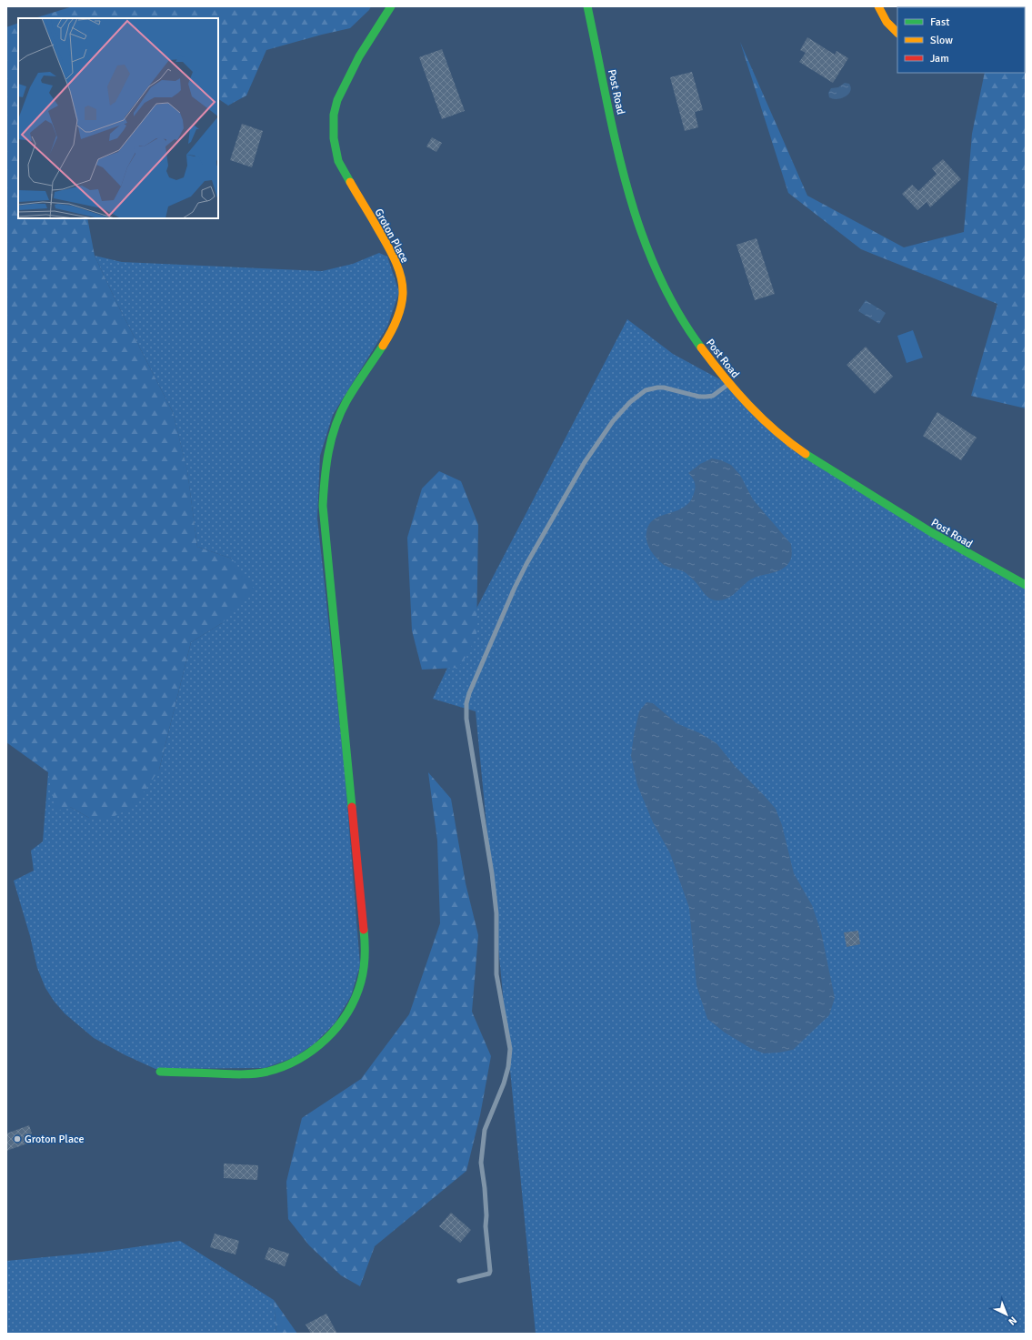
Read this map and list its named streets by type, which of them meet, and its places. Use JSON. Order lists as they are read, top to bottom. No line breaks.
{"streets":{"street":["Post Road","Groton Place"]},"places":["Groton Place"],"legend":["Fast","Slow","Jam"],"north":"bottom right"}
